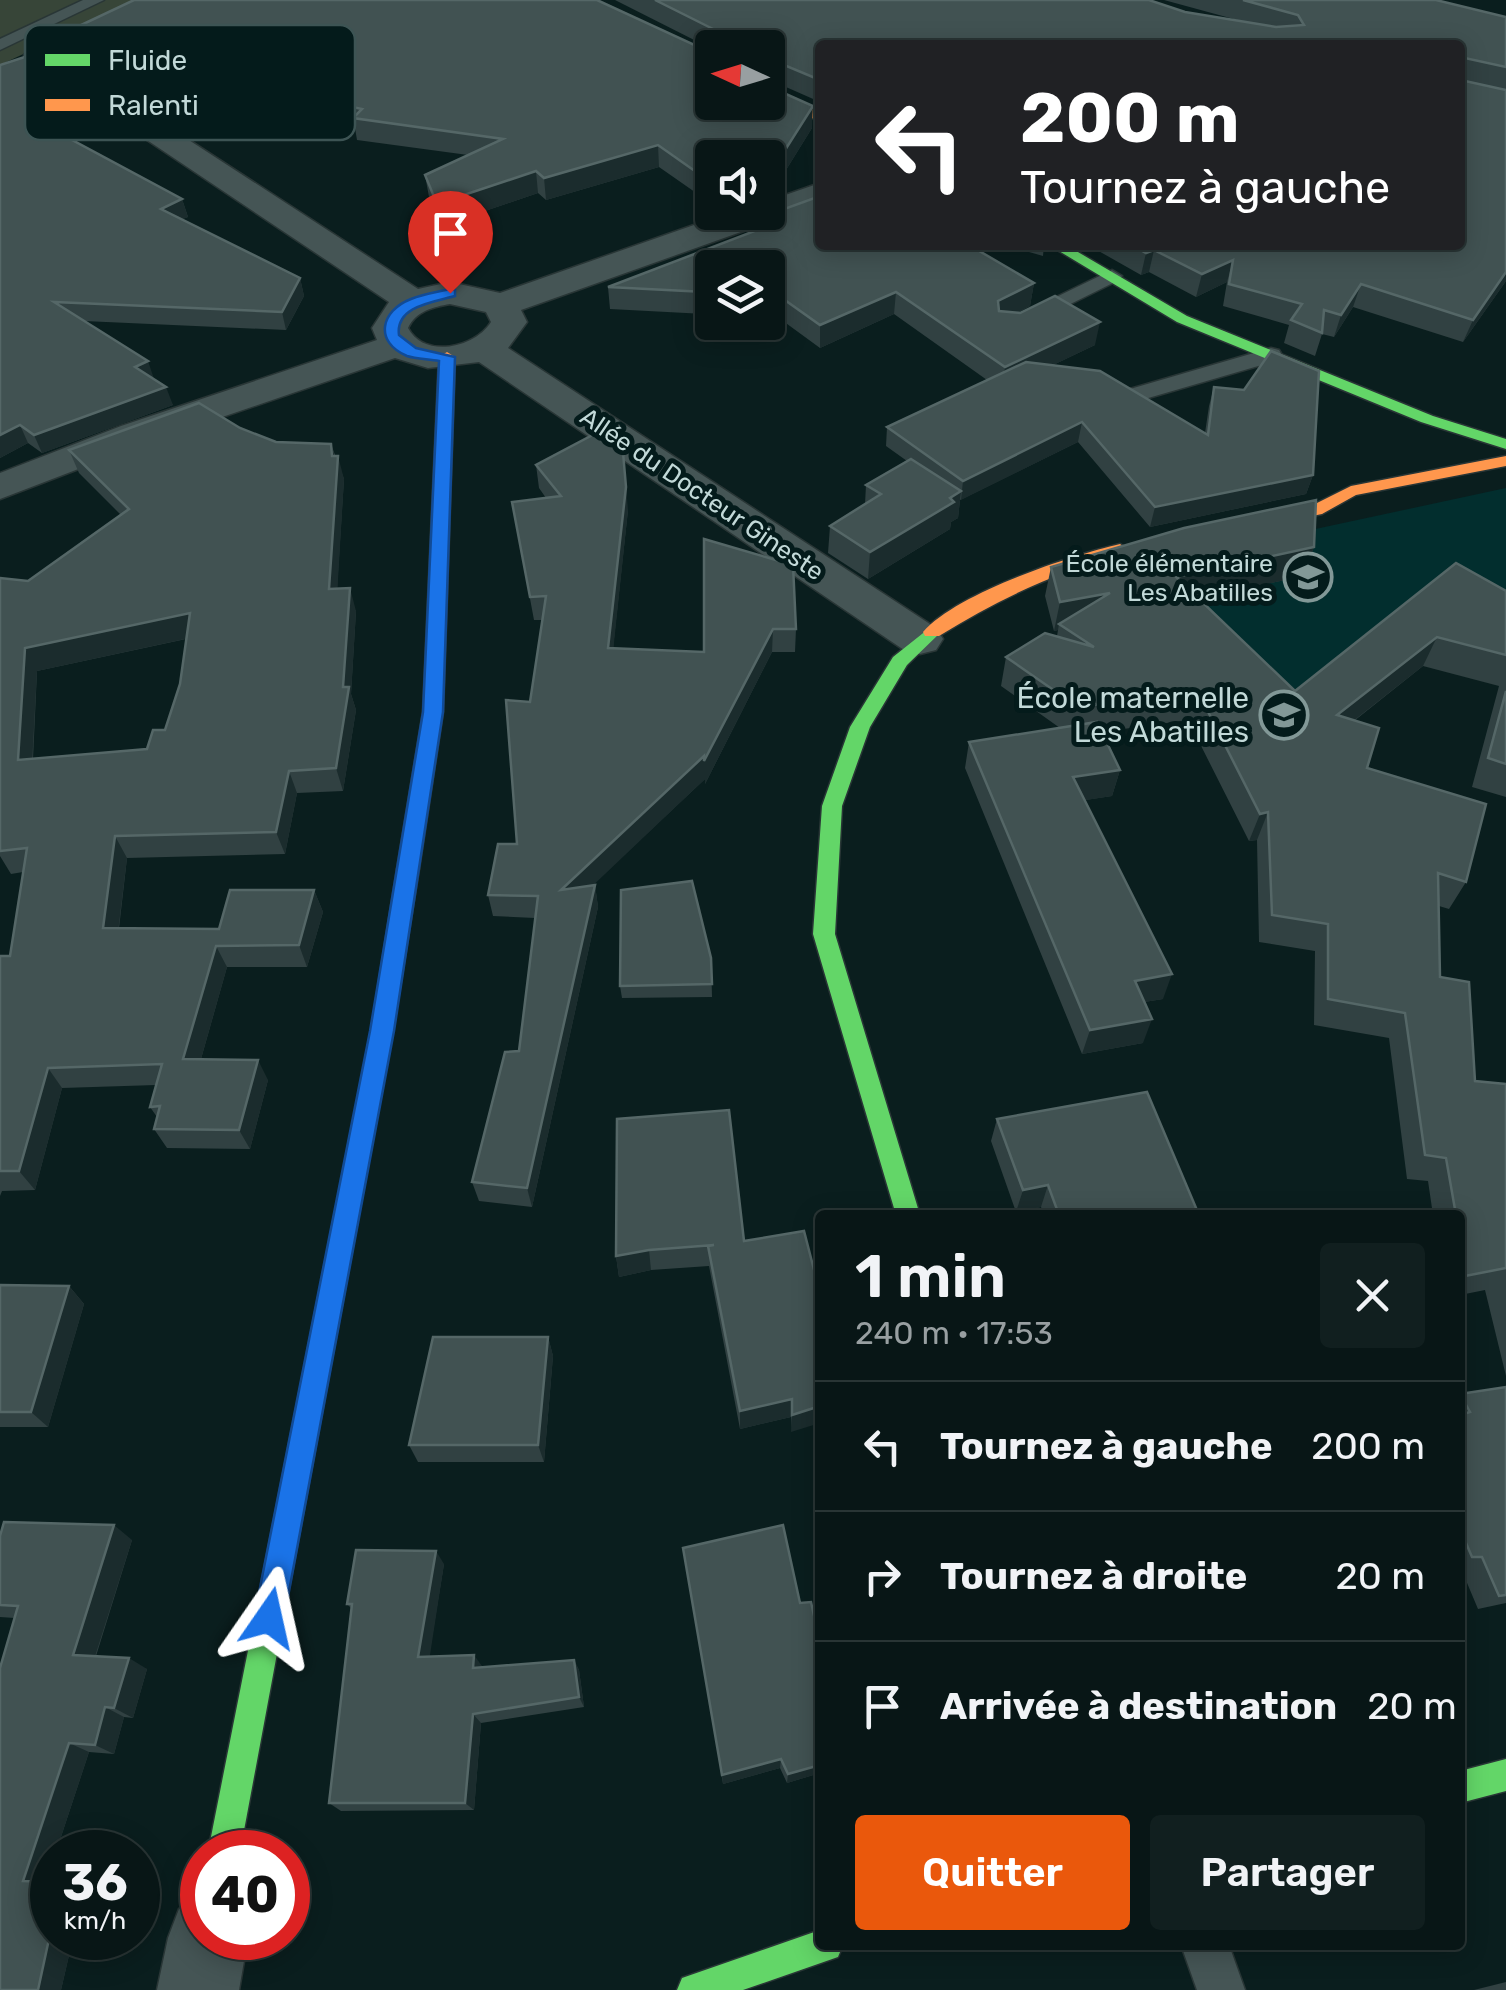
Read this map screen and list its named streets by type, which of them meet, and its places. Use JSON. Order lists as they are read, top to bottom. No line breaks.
{"streets":{"street":["Allée du Docteur Gineste"]},"places":{"school or university":["École élémentaire Les Abatilles","École maternelle Les Abatilles"]},"legend":["Fluide","Ralenti"],"north":"left","page":{"turn":["200 m","Tournez à gauche"],"heading":["1 min","240 m · 17:53"],"list":[{"name":"Tournez à gauche","value":"200 m"},{"name":"Tournez à droite","value":"20 m"},{"name":"Arrivée à destination","value":"20 m"}],"buttons":["Quitter","Partager"],"speed":"36 km/h","limit":"40"}}
